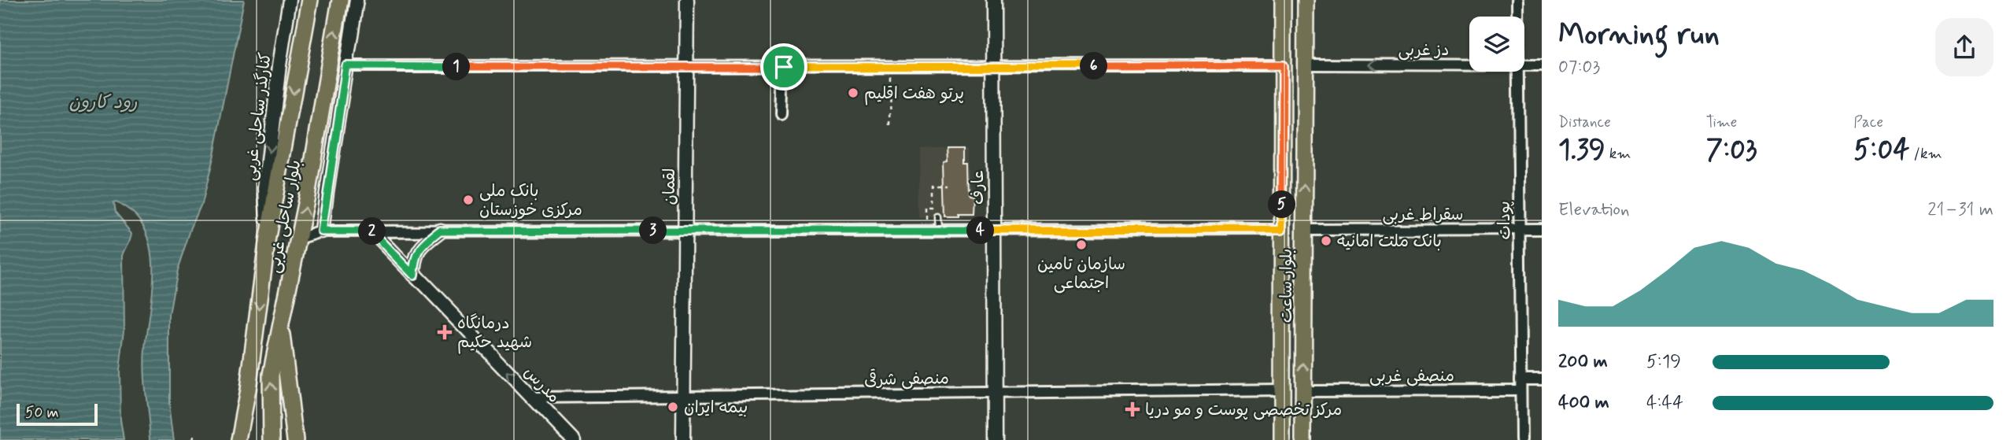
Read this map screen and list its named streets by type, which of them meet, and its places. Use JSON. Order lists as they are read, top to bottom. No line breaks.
{"streets":{"main road":["بلوار ساحلی غربی","بلوار ساعت"],"street":["دز غربی","کنارگذر ساحلی غربی","لقمان","عارف","سقراط غربی","پودات","منصفی غربی","منصفی شرقی","مدرس"]},"crossings":[["دز غربی","بلوار ساعت"],["کنارگذر ساحلی غربی","بلوار ساحلی غربی"],["لقمان","منصفی شرقی"],["عارف","منصفی شرقی"],["سقراط غربی","پودات"],["سقراط غربی","بلوار ساعت"],["پودات","منصفی غربی"],["بلوار ساعت","منصفی غربی"],["بلوار ساعت","منصفی شرقی"],["منصفی شرقی","مدرس"]],"one_way":["دز غربی","مدرس"],"water":["رود کارون"],"places":{"other":["پرتو هفت اقلیم","بانک ملی مرکزی خوزستان","بانک ملت امانیه","سازمان تامین اجتماعی","بیمه ایران"],"health":["درمانگاه شهید حکیم","مرکز تخصصی پوست و مو دریا"]},"scale_bar":"50 m","page":{"heading":["Morning run","07:03"],"pins":["6","1","5","3","4","2"],"stats":[["Distance","1.39 km"],["Time","7:03"],["Pace","5:04 /km"]],"chart":["Elevation","21–31 m"],"list":[{"name":"200 m","note":"5:19"},{"name":"400 m","note":"4:44"}],"scale":"50 m"}}
